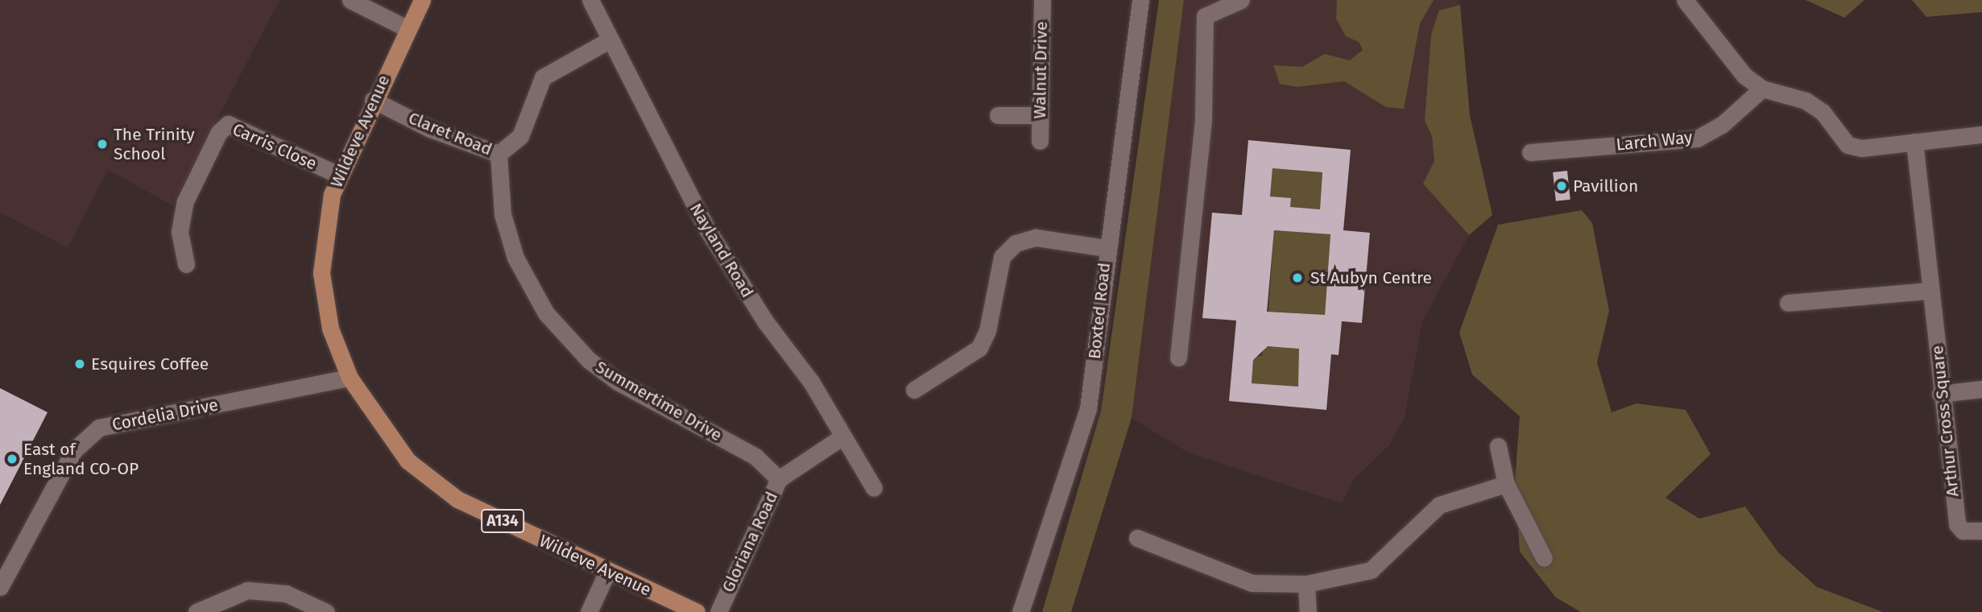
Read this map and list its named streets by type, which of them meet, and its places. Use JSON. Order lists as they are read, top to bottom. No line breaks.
{"streets":{"main road":["Wildeve Avenue","A134"],"street":["Walnut Drive","Claret Road","Larch Way","Carris Close","Nayland Road","Boxted Road","Summertime Drive","Cordelia Drive","Arthur Cross Square","Gloriana Road"]},"crossings":[["Wildeve Avenue","Claret Road"],["Wildeve Avenue","Carris Close"],["Wildeve Avenue","Cordelia Drive"],["Claret Road","Nayland Road"],["Claret Road","Summertime Drive"],["Nayland Road","Gloriana Road"],["Summertime Drive","Gloriana Road"]],"places":["The Trinity School","Pavillion","St Aubyn Centre","Esquires Coffee","East of England CO-OP"]}
